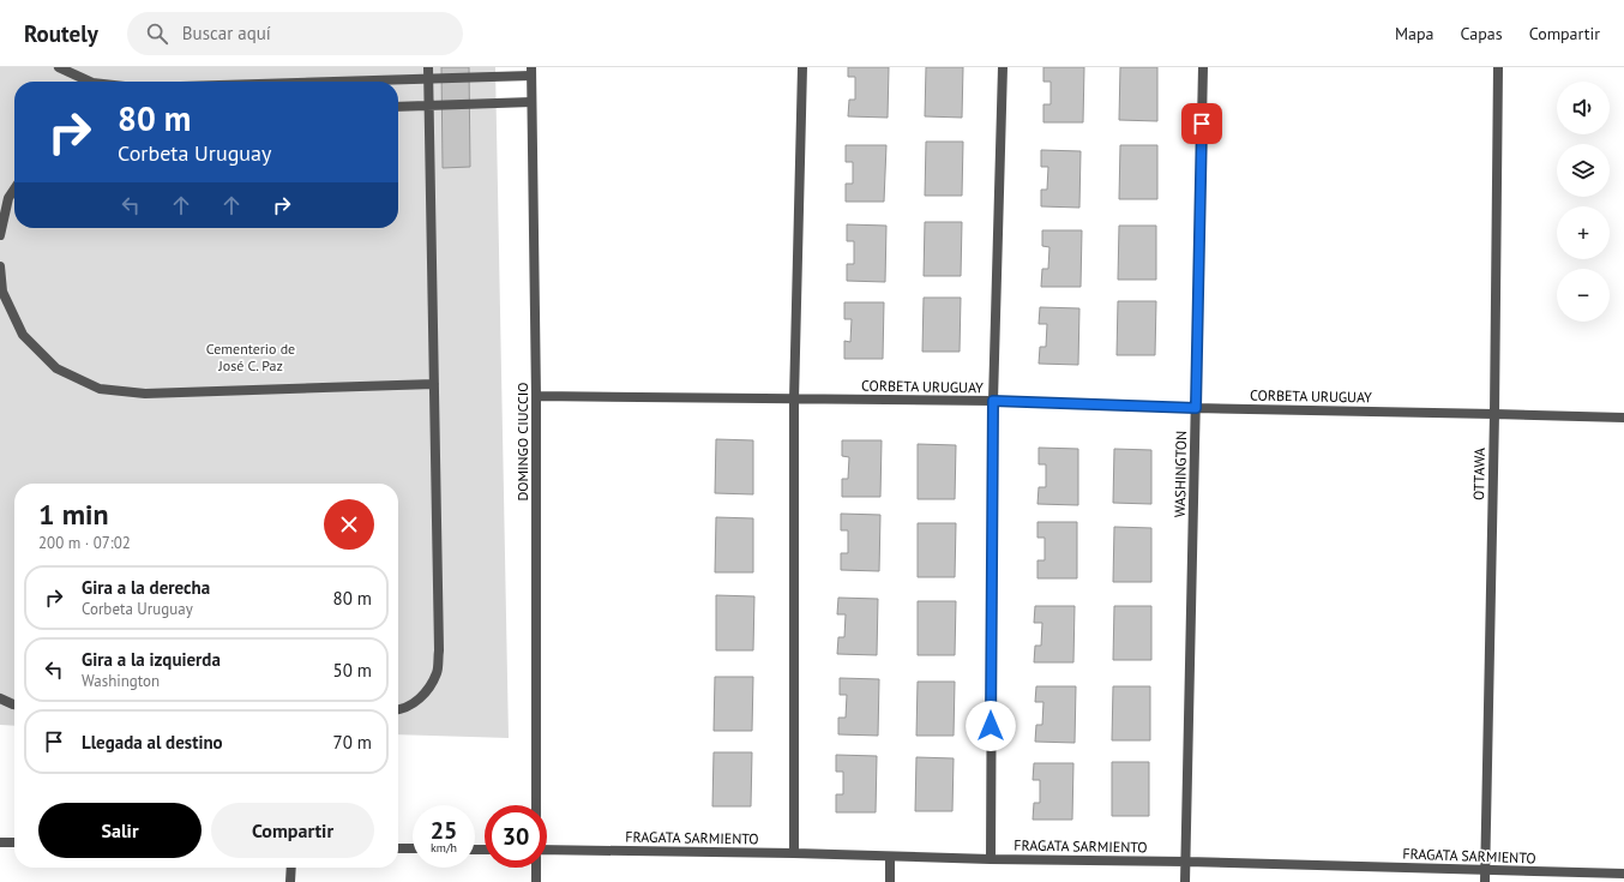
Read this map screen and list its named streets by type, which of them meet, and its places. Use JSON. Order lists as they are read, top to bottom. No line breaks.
{"streets":{"street":["CORBETA URUGUAY","DOMINGO CIUCCIO","WASHINGTON","OTTAWA","FRAGATA SARMIENTO"]},"crossings":[["CORBETA URUGUAY","DOMINGO CIUCCIO"],["CORBETA URUGUAY","WASHINGTON"],["CORBETA URUGUAY","OTTAWA"],["WASHINGTON","FRAGATA SARMIENTO"],["OTTAWA","FRAGATA SARMIENTO"]],"parks":["Cementerio de José C. Paz"],"page":{"header":"Routely","search":"Buscar aquí","nav":["Mapa","Capas","Compartir"],"map_buttons":["+","−"],"turn":["80 m","Corbeta Uruguay"],"heading":["1 min","200 m · 07:02"],"list":[{"name":"Gira a la derecha","note":"Corbeta Uruguay","value":"80 m"},{"name":"Gira a la izquierda","note":"Washington","value":"50 m"},{"name":"Llegada al destino","value":"70 m"}],"buttons":["Salir","Compartir"],"speed":"25 km/h","limit":"30"}}
